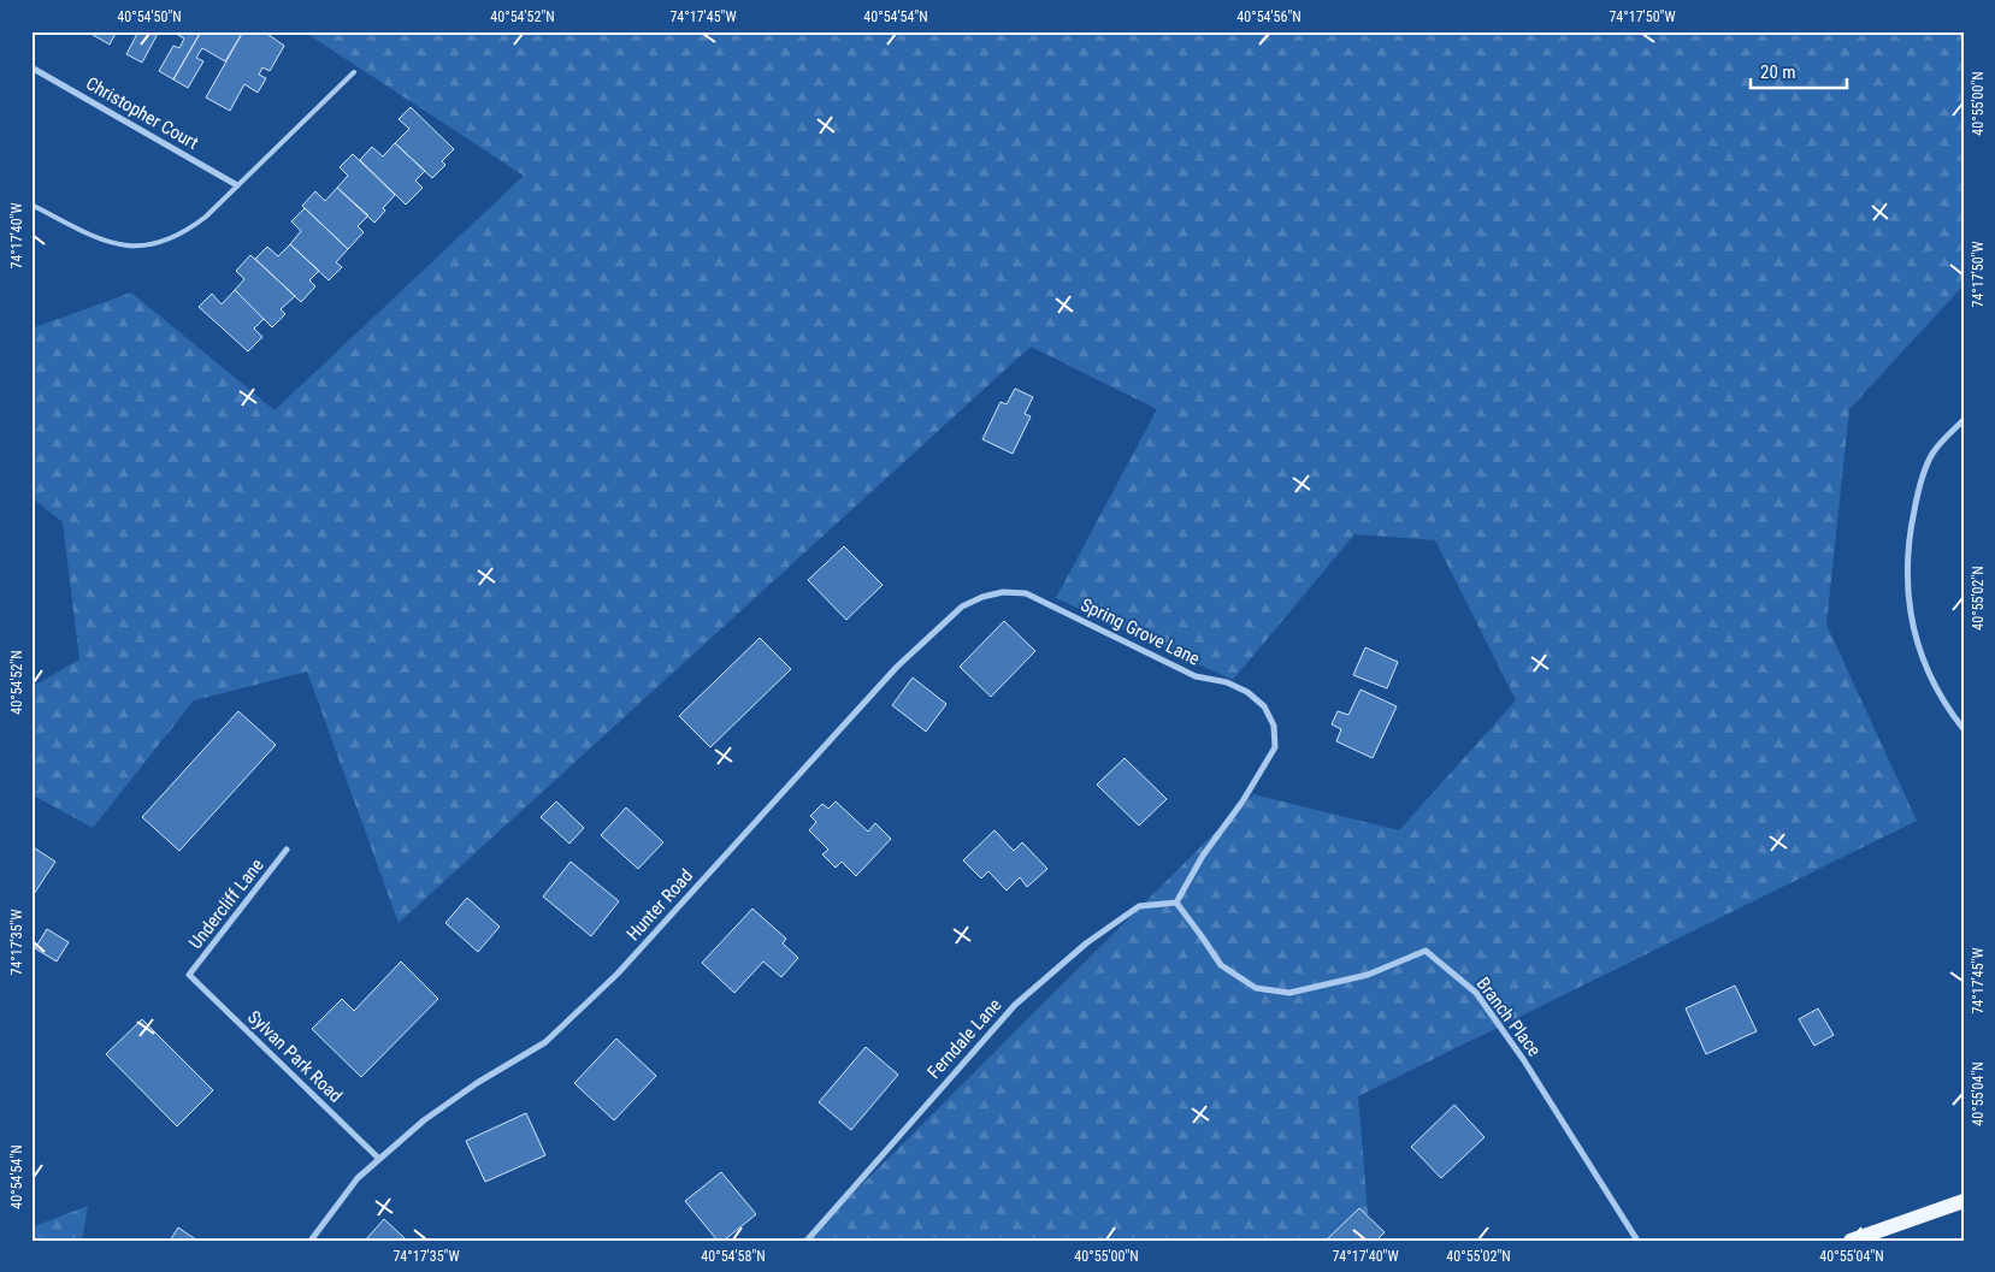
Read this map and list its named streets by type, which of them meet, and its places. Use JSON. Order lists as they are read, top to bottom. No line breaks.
{"streets":{"street":["Christopher Court","Spring Grove Lane","Undercliff Lane","Hunter Road","Branch Place","Ferndale Lane","Sylvan Park Road"]},"crossings":[["Spring Grove Lane","Hunter Road"],["Spring Grove Lane","Branch Place"],["Spring Grove Lane","Ferndale Lane"],["Undercliff Lane","Sylvan Park Road"],["Hunter Road","Sylvan Park Road"],["Branch Place","Ferndale Lane"]],"scale_bar":"20 m","coordinates":["40°54'50\"N","40°54'52\"N","74°17'45\"W","40°54'54\"N","40°54'56\"N","74°17'50\"W","40°55'00\"N","74°17'40\"W","40°55'02\"N","74°17'35\"W","40°55'04\"N","40°54'58\"N"]}
